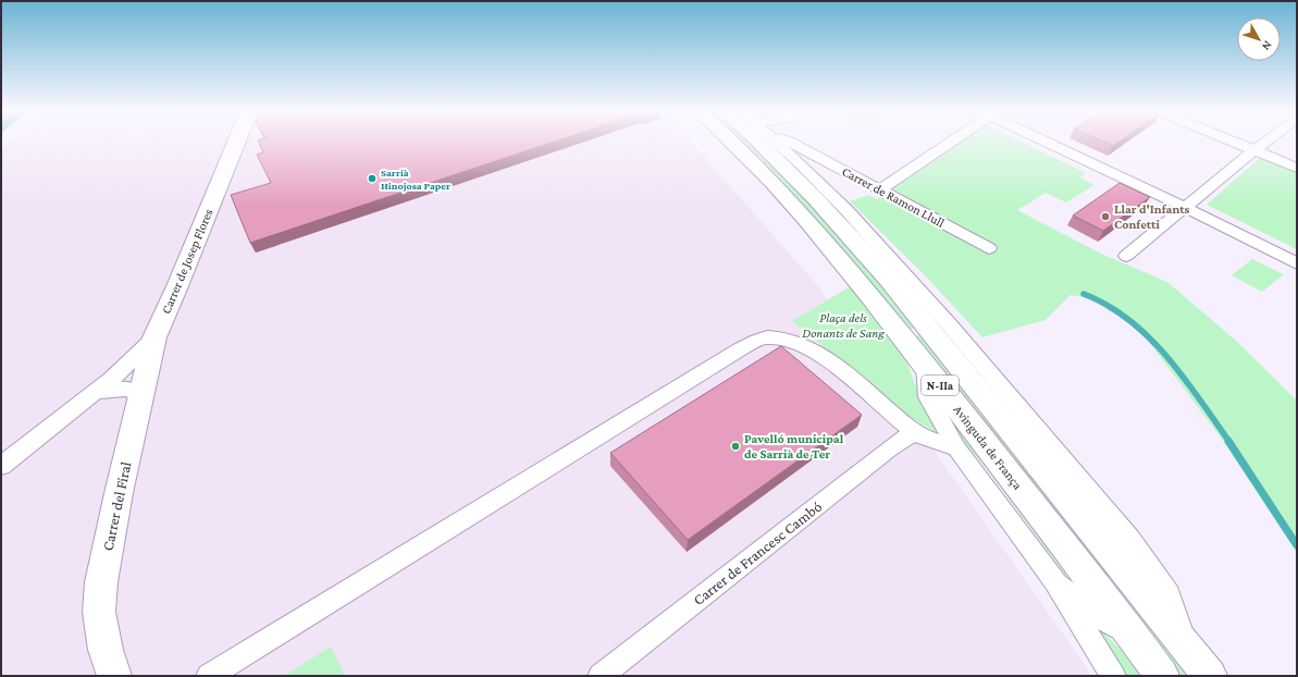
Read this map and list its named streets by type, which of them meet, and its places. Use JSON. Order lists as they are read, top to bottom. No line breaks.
{"streets":{"main road":["Carrer de Josep Flores","N-IIa","Avinguda de França","Carrer del Firal"],"street":["Carrer de Ramon Llull","Carrer de Francesc Cambó"]},"crossings":[["Carrer de Josep Flores","Carrer del Firal"]],"parks":["Plaça dels Donants de Sang"],"places":["Sarrià Hinojosa Paper","Llar d'Infants Confetti","Pavelló municipal de Sarrià de Ter"],"north":"bottom right"}
